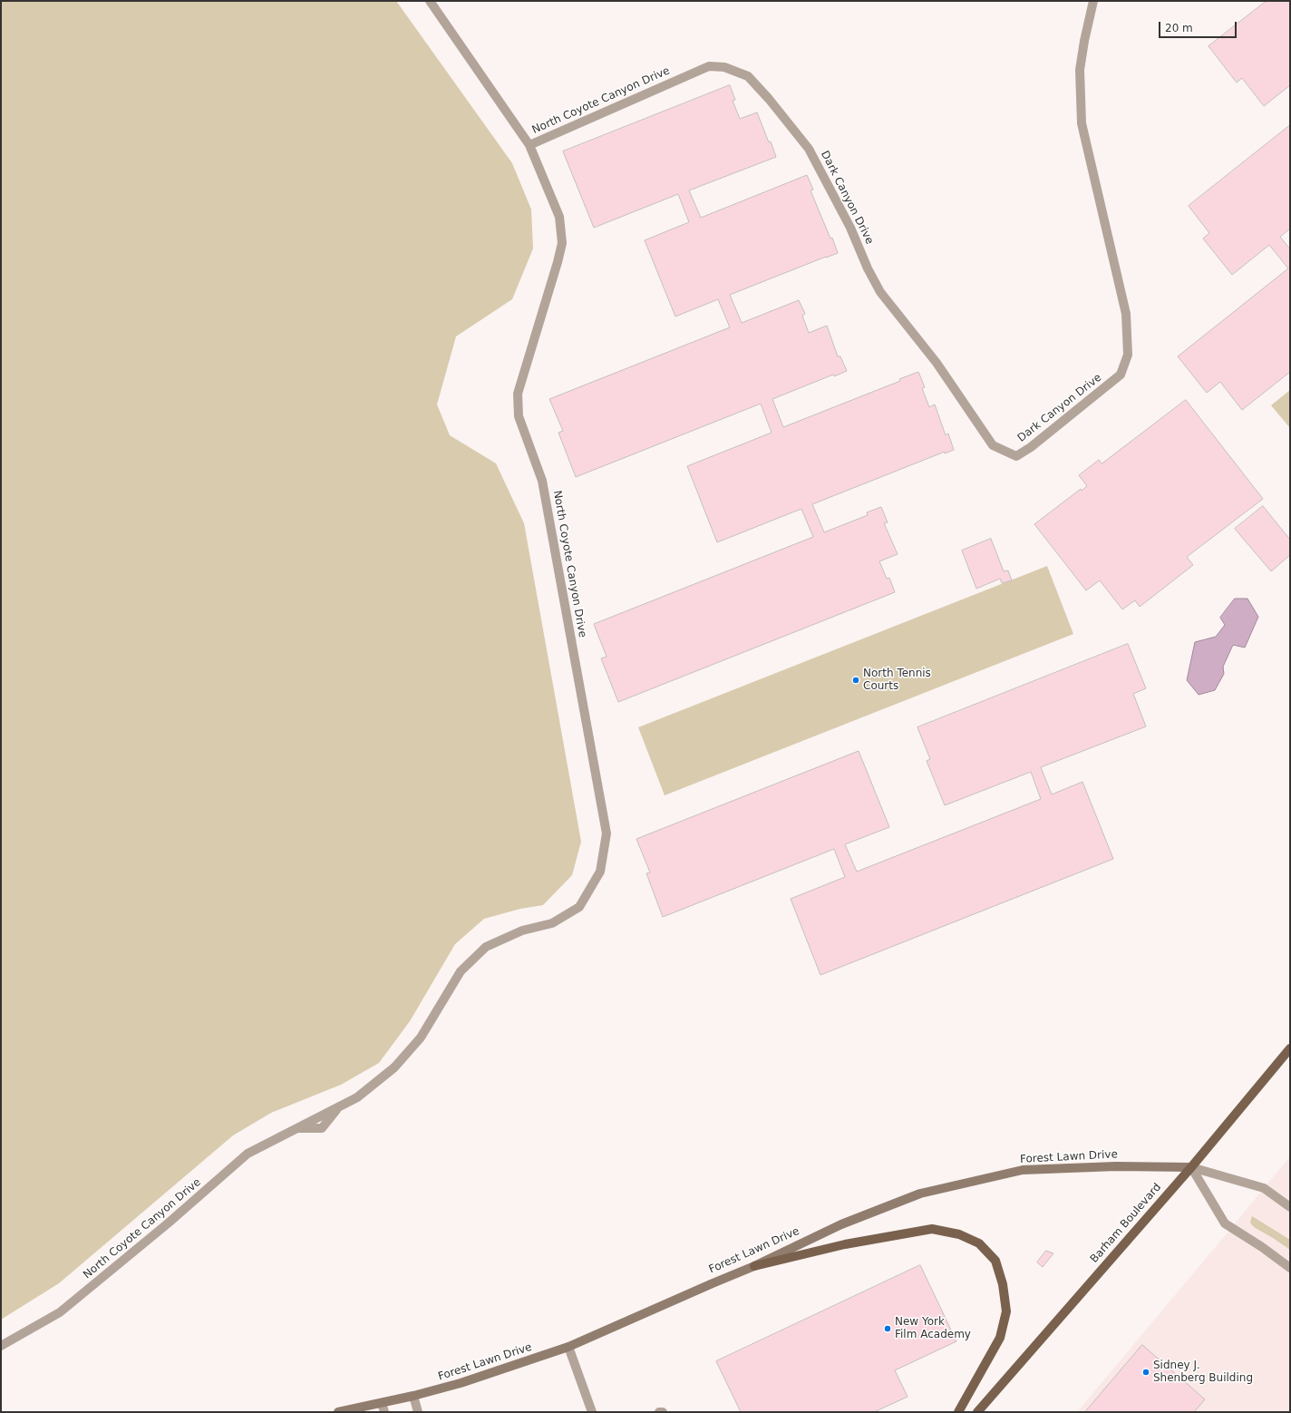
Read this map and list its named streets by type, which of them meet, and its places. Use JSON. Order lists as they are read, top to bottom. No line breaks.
{"streets":{"main road":["Barham Boulevard"],"street":["North Coyote Canyon Drive","Dark Canyon Drive","Forest Lawn Drive"]},"crossings":[["North Coyote Canyon Drive","Dark Canyon Drive"],["Forest Lawn Drive","Barham Boulevard"]],"places":["North Tennis Courts","New York Film Academy","Sidney J. Shenberg Building"],"scale_bar":"20 m"}
